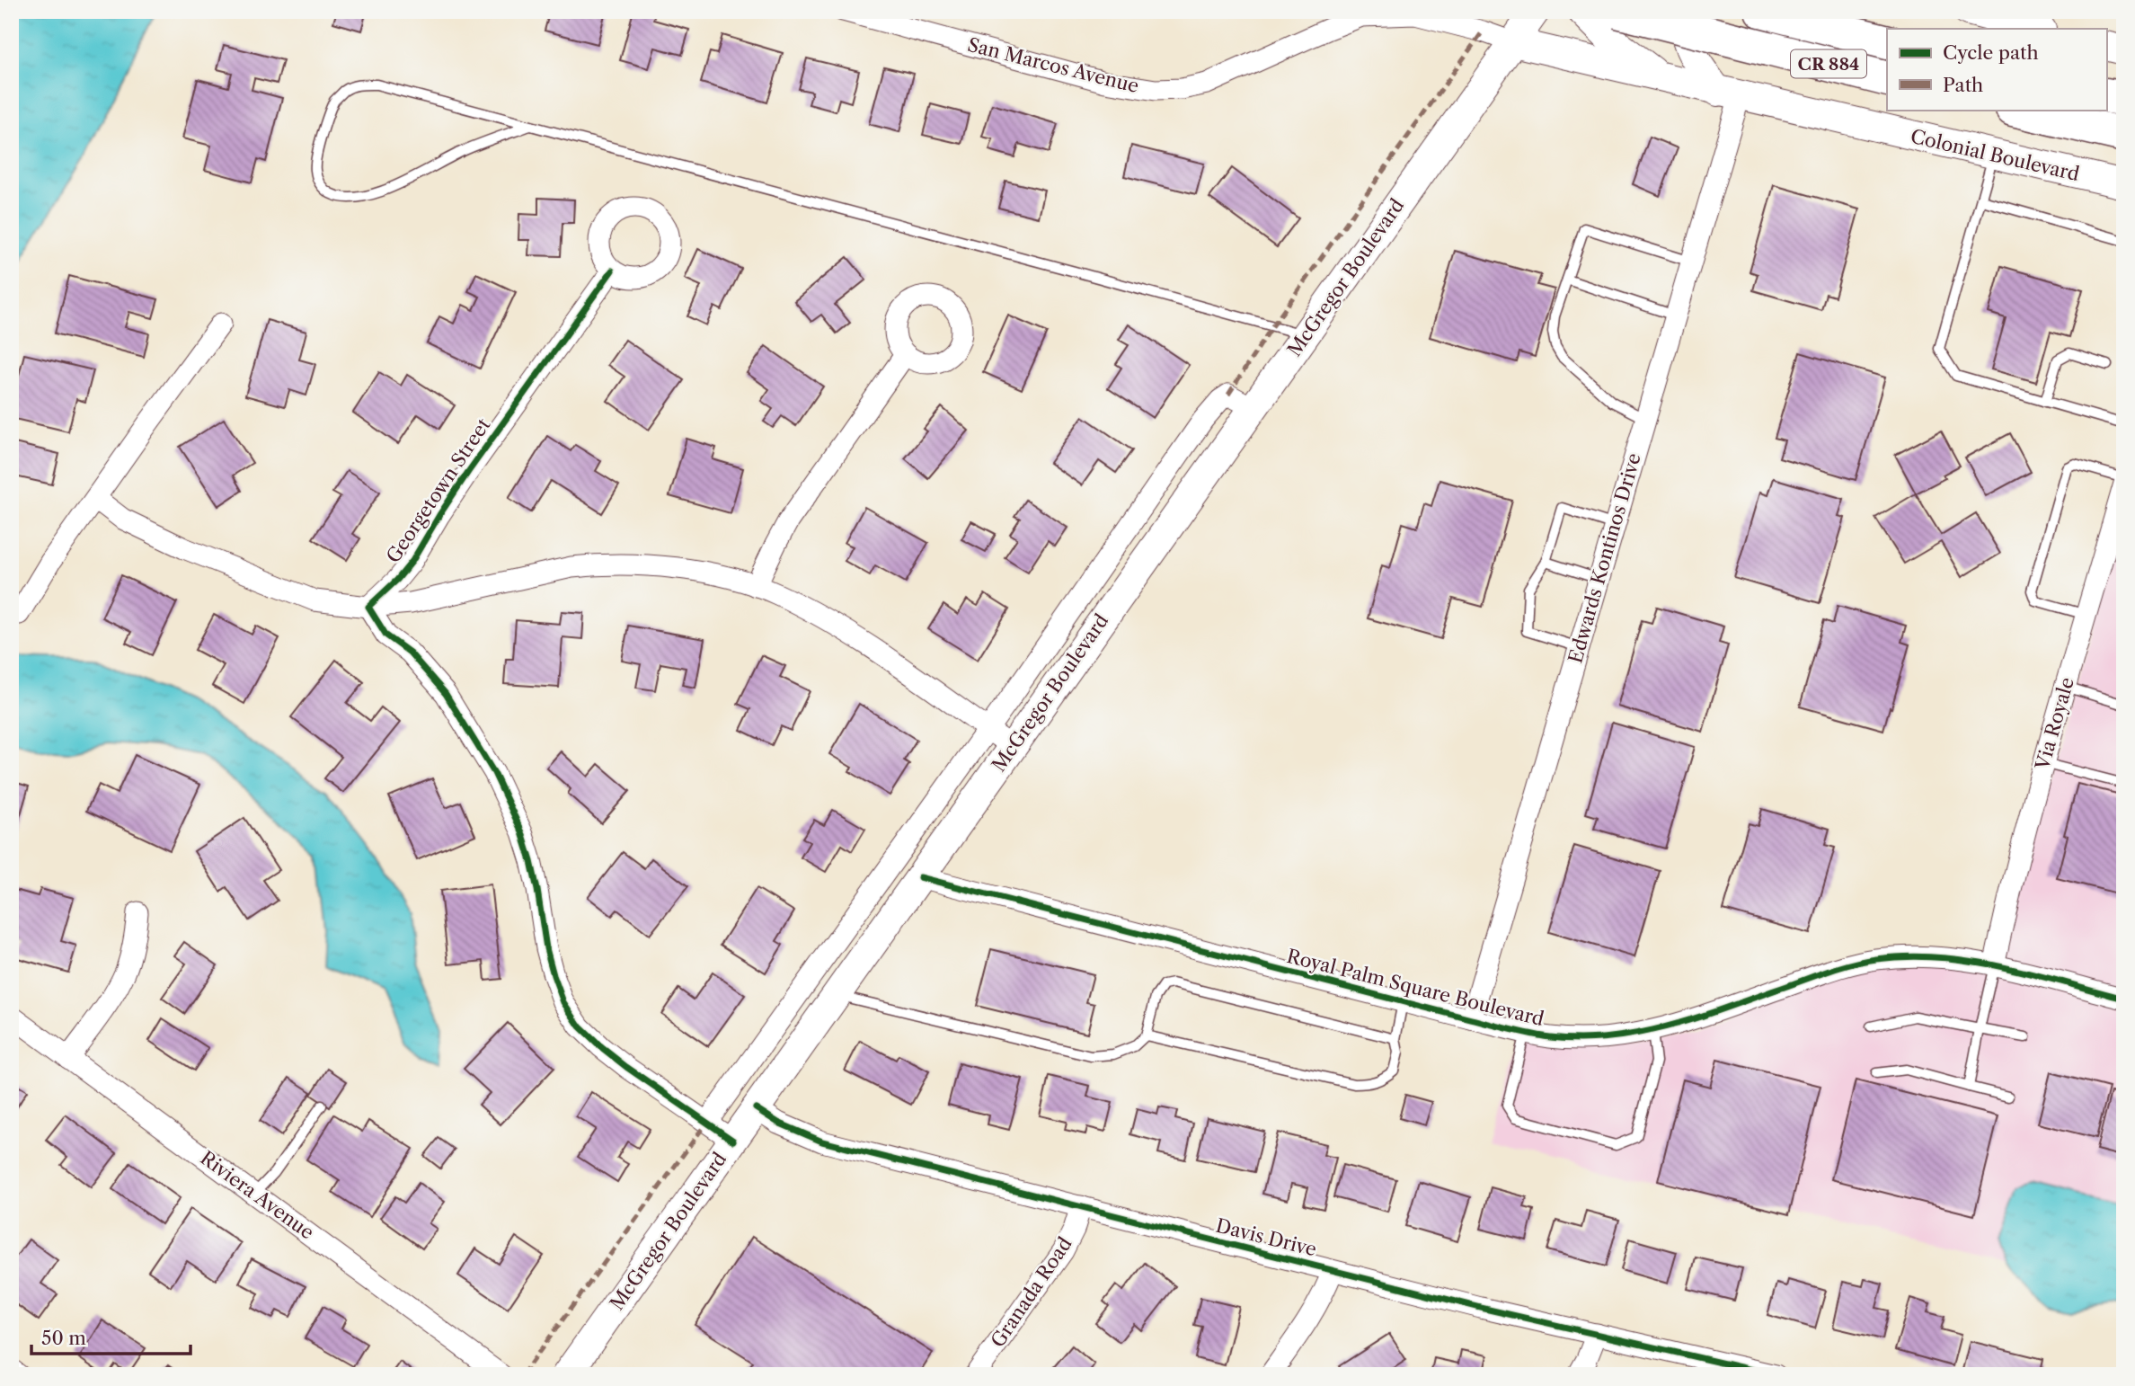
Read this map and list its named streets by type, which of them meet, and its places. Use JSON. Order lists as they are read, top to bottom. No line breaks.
{"streets":{"highway":["CR 884"],"main road":["Colonial Boulevard","McGregor Boulevard"],"street":["San Marcos Avenue","Georgetown Street","Edwards Kontinos Drive","Via Royale","Royal Palm Square Boulevard","Riviera Avenue","Davis Drive","Granada Road"]},"crossings":[["San Marcos Avenue","Colonial Boulevard"],["San Marcos Avenue","McGregor Boulevard"],["Colonial Boulevard","McGregor Boulevard"],["Colonial Boulevard","Edwards Kontinos Drive"],["McGregor Boulevard","Royal Palm Square Boulevard"],["McGregor Boulevard","Davis Drive"],["Edwards Kontinos Drive","Royal Palm Square Boulevard"],["Via Royale","Royal Palm Square Boulevard"],["Davis Drive","Granada Road"]],"legend":["Cycle path","Path"],"scale_bar":"50 m"}
